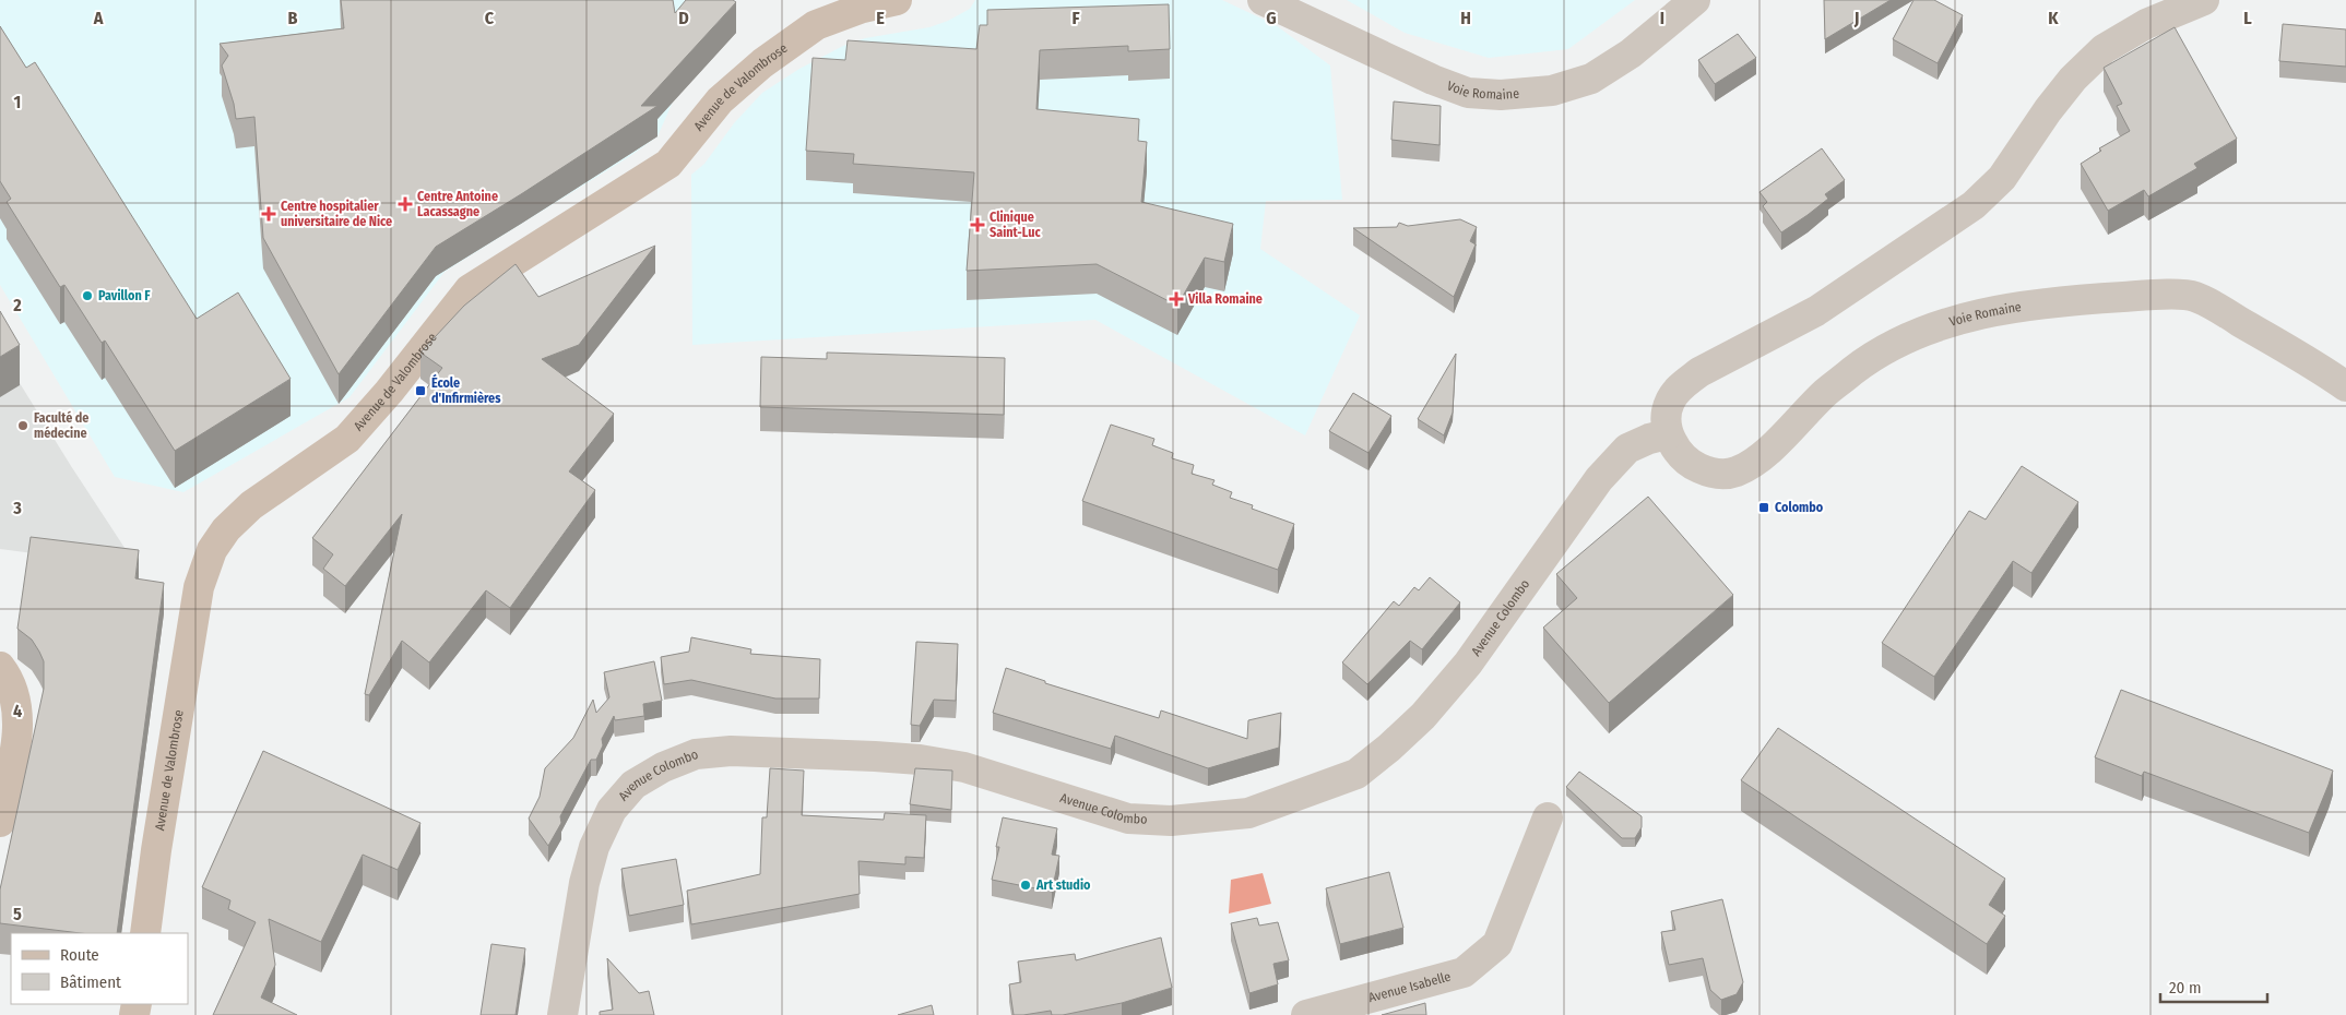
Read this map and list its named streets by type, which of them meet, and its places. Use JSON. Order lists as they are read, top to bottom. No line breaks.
{"streets":{"main road":["Avenue de Valombrose"],"street":["Voie Romaine","Avenue Colombo","Avenue Isabelle"]},"crossings":[["Voie Romaine","Avenue Colombo"]],"places":{"health":["Centre Antoine Lacassagne","Centre hospitalier universitaire de Nice","Clinique Saint-Luc","Villa Romaine"],"other":["Pavillon F","Faculté de médecine","Art studio"],"transit":["École d'Infirmières","Colombo"]},"legend":["Route","Bâtiment"],"scale_bar":"20 m","grid":{"columns":["A","B","C","D","E","F","G","H","I","J","K","L"],"rows":["1","2","3","4","5"]}}
